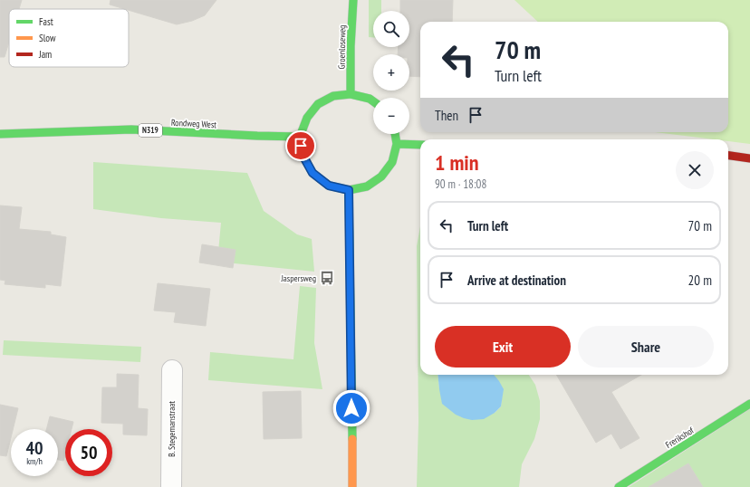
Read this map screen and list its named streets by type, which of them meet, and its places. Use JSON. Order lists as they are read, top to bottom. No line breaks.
{"streets":{"main road":["Groenloseweg","Rondweg West","N319","Frerikshof"],"street":["B. Stegemanstraat"]},"places":{"bus stop":["Jaspersweg"]},"legend":["Fast","Slow","Jam"],"page":{"map_buttons":["+","−"],"turn":["70 m","Turn left"],"then":"Then","heading":["1 min","90 m · 18:08"],"list":[{"name":"Turn left","value":"70 m"},{"name":"Arrive at destination","value":"20 m"}],"buttons":["Exit","Share"],"speed":"40 km/h","limit":"50"}}
